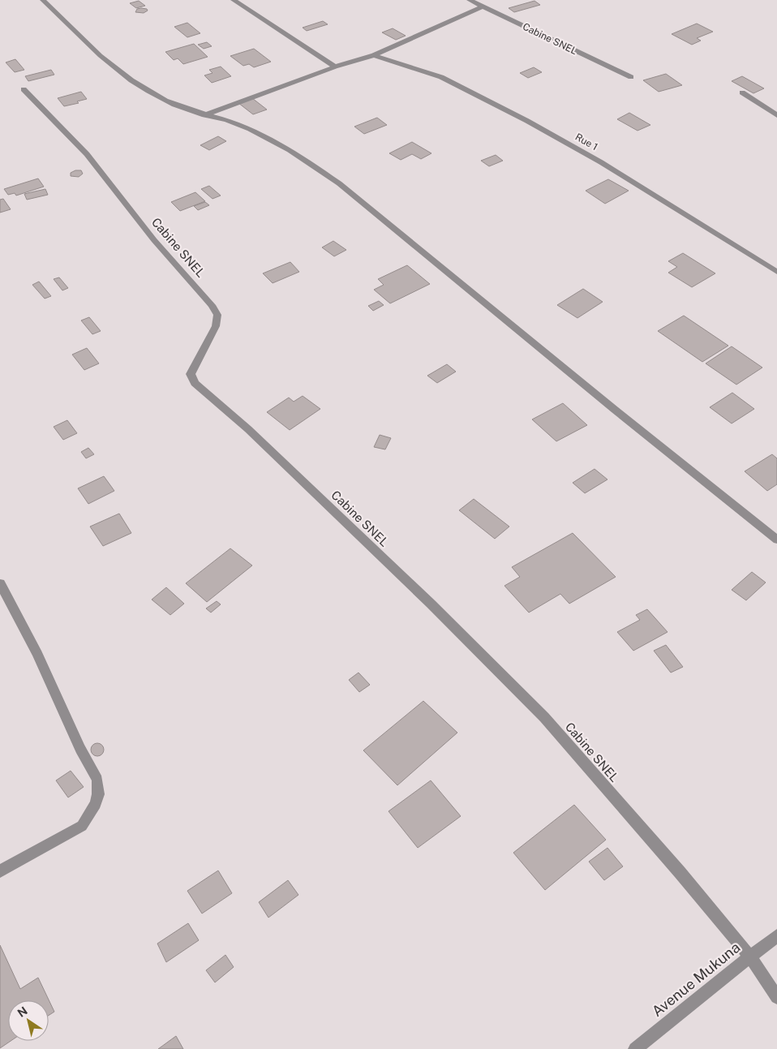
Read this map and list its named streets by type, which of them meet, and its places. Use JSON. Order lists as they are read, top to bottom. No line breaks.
{"streets":{"street":["Cabine SNEL","Rue 1","Avenue Mukuna"]},"crossings":[["Cabine SNEL","Avenue Mukuna"]],"north":"top left"}
